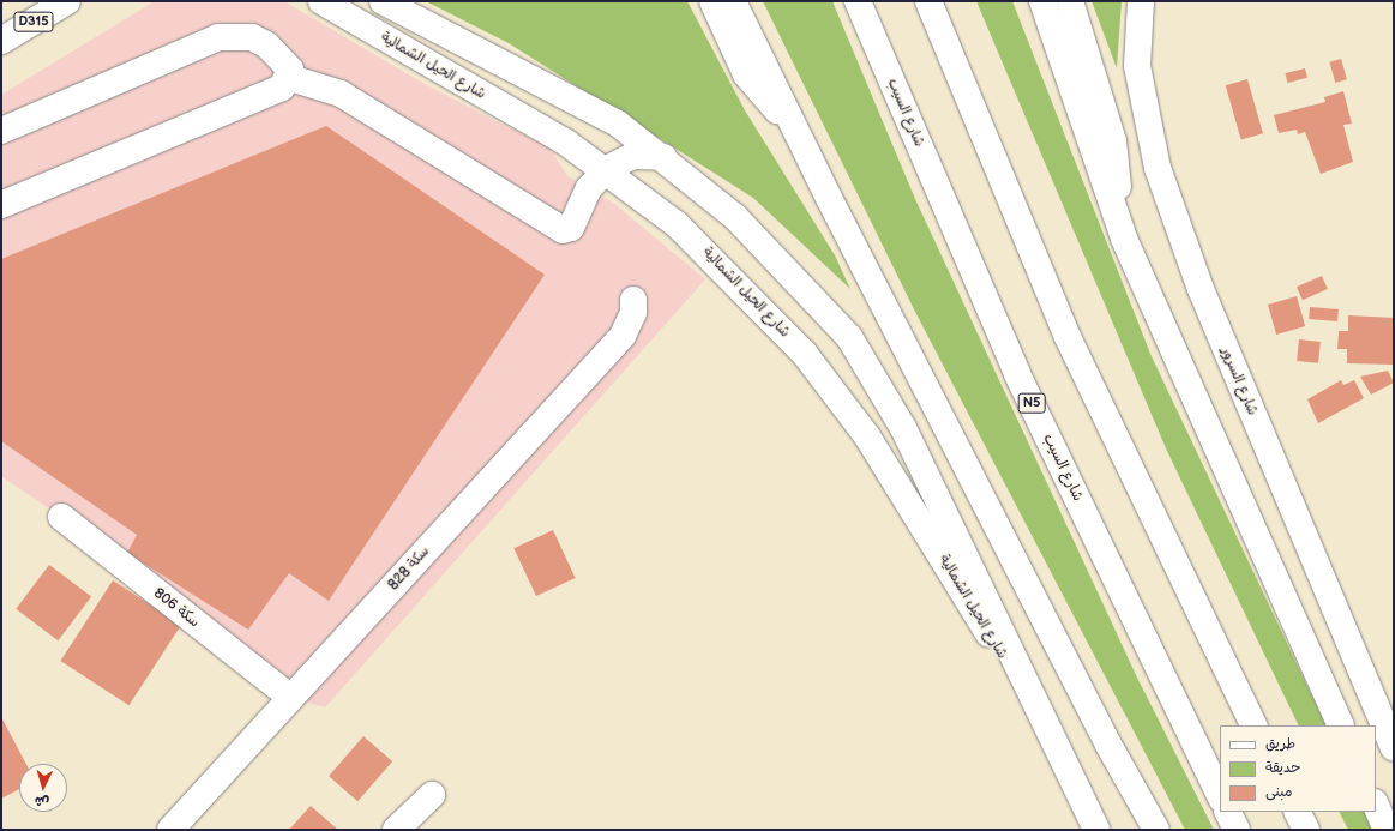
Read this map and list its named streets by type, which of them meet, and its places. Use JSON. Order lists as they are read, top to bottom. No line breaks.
{"streets":{"main road":["D315","شارع الحيل الشمالية","شارع السيب","شارع السرور","N5","سكة 828","سكة 806"]},"crossings":[["سكة 828","سكة 806"]],"legend":["طريق","حديقة","مبنى"],"north":"bottom"}
